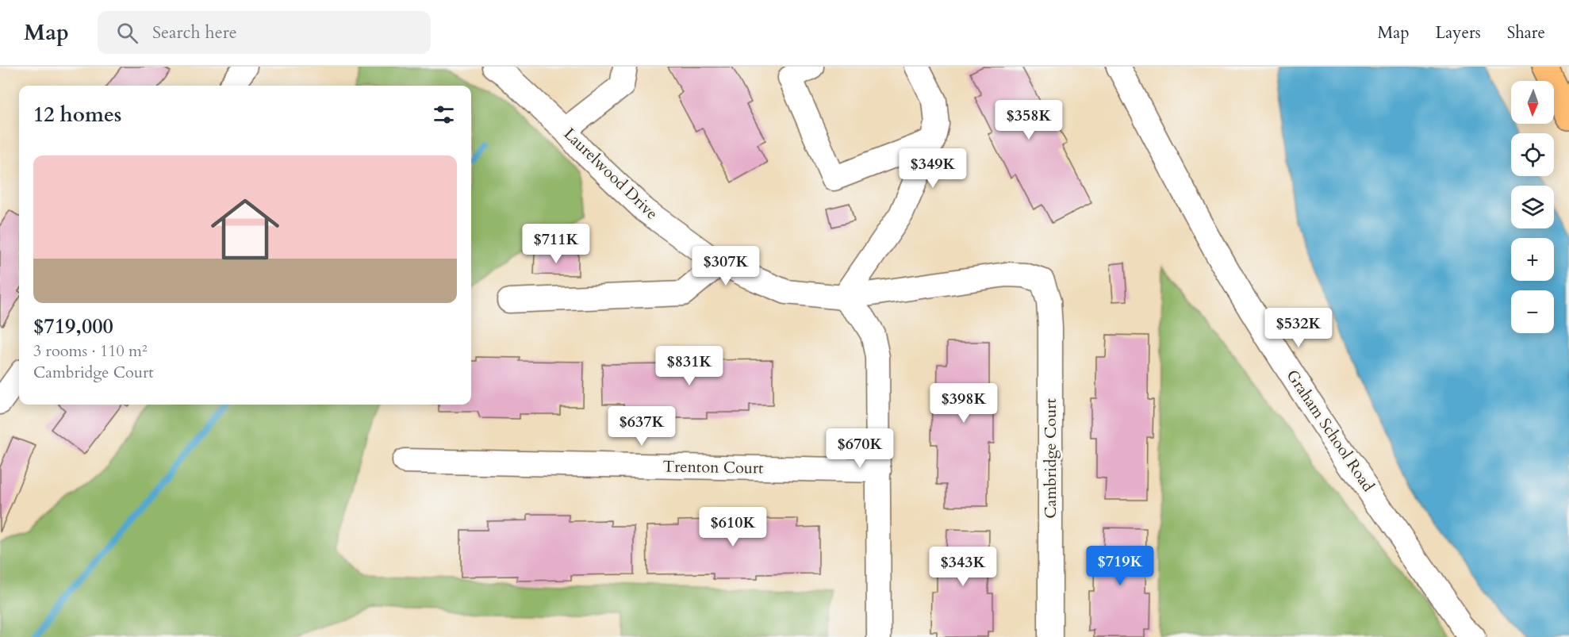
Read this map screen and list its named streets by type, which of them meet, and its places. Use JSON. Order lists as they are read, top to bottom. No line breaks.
{"streets":{"street":["Laurelwood Drive","Graham School Road","Cambridge Court","Trenton Court"]},"crossings":[["Laurelwood Drive","Cambridge Court"]],"north":"bottom","page":{"header":"Map","search":"Search here","nav":["Map","Layers","Share"],"map_buttons":["+","−"],"heading":"12 homes","price":["$358K","$349K","$711K","$307K","$532K","$831K","$398K","$637K","$670K","$610K","$719K","$343K"],"list":[{"name":"$719,000","note":"3 rooms · 110 m² · Cambridge Court"}]}}
